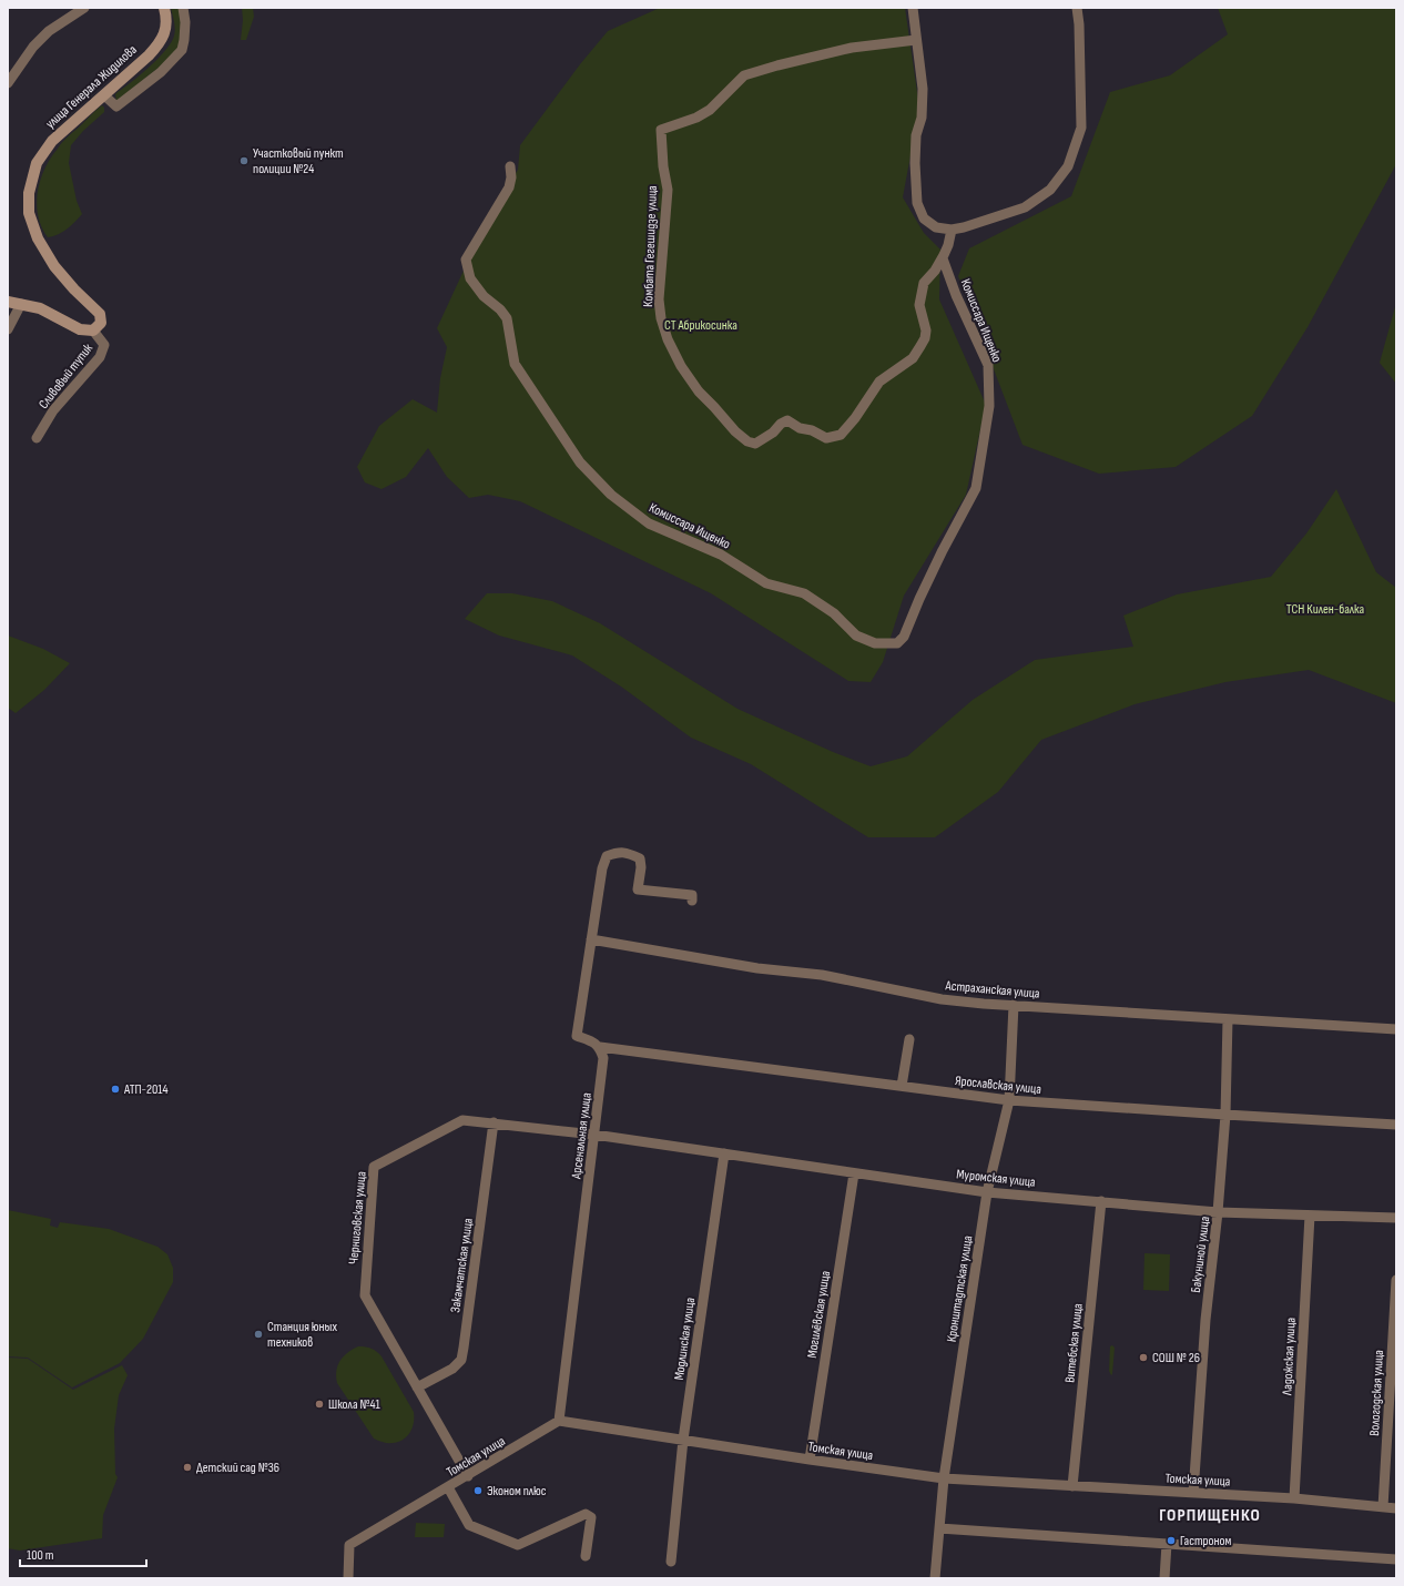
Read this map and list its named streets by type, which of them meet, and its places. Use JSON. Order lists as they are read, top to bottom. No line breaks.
{"streets":{"main road":["улица Генерала Жидилова"],"street":["Комбата Гегешидзе улица","Комиссара Ищенко","Сливовый тупик","Астраханская улица","Ярославская улица","Арсенальная улица","Муромская улица","Черниговская улица","Бакуниной улица","Закамчатская улица","Кронштадтская улица","Могилёвская улица","Модлинская улица","Витебская улица","Ладожская улица","Вологодская улица","Томская улица"]},"crossings":[["улица Генерала Жидилова","Сливовый тупик"],["Комбата Гегешидзе улица","Комиссара Ищенко"],["Астраханская улица","Бакуниной улица"],["Астраханская улица","Кронштадтская улица"],["Ярославская улица","Арсенальная улица"],["Ярославская улица","Бакуниной улица"],["Ярославская улица","Кронштадтская улица"],["Арсенальная улица","Муромская улица"],["Арсенальная улица","Черниговская улица"],["Арсенальная улица","Томская улица"],["Муромская улица","Черниговская улица"],["Муромская улица","Бакуниной улица"],["Муромская улица","Кронштадтская улица"],["Муромская улица","Могилёвская улица"],["Муромская улица","Модлинская улица"],["Муромская улица","Витебская улица"],["Муромская улица","Ладожская улица"],["Черниговская улица","Закамчатская улица"],["Черниговская улица","Томская улица"],["Бакуниной улица","Томская улица"],["Кронштадтская улица","Томская улица"],["Могилёвская улица","Томская улица"],["Модлинская улица","Томская улица"],["Витебская улица","Томская улица"],["Ладожская улица","Томская улица"],["Вологодская улица","Томская улица"]],"districts":["ГОРПИЩЕНКО"],"parks":["СТ Абрикосинка","ТСН Килен-балка"],"places":["Участковый пункт полиции №24","АТП-2014","Станция юных техников","СОШ № 26","Школа №41","Детский сад №36","Эконом плюс","Гастроном"],"scale_bar":"100 m"}
